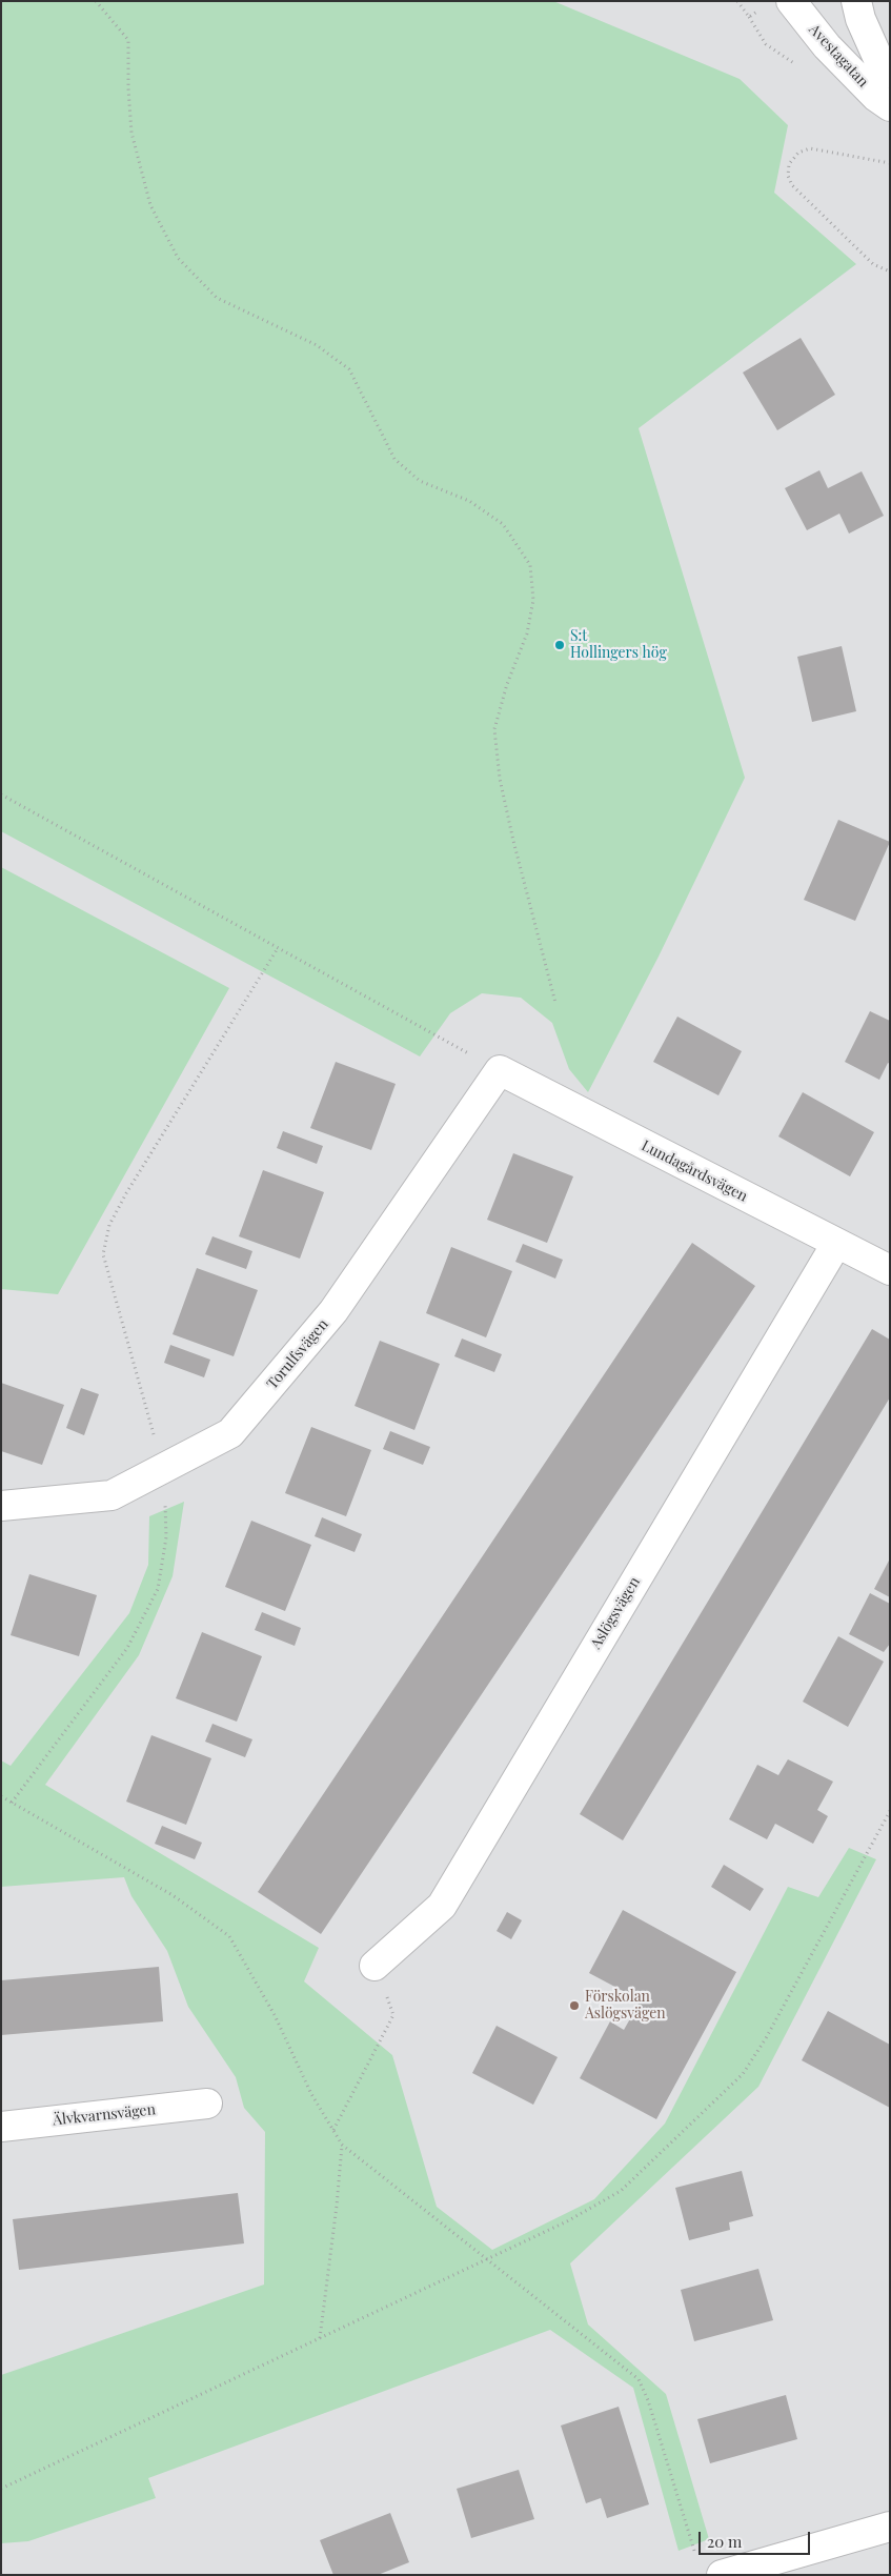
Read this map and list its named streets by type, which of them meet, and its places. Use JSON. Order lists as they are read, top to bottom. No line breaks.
{"streets":{"street":["Avestagatan","Lundagårdsvägen","Torulfsvägen","Aslögsvägen","Älvkvarnsvägen"]},"crossings":[["Lundagårdsvägen","Torulfsvägen"],["Lundagårdsvägen","Aslögsvägen"]],"places":["S:t Hollingers hög","Förskolan Aslögsvägen"],"scale_bar":"20 m"}
